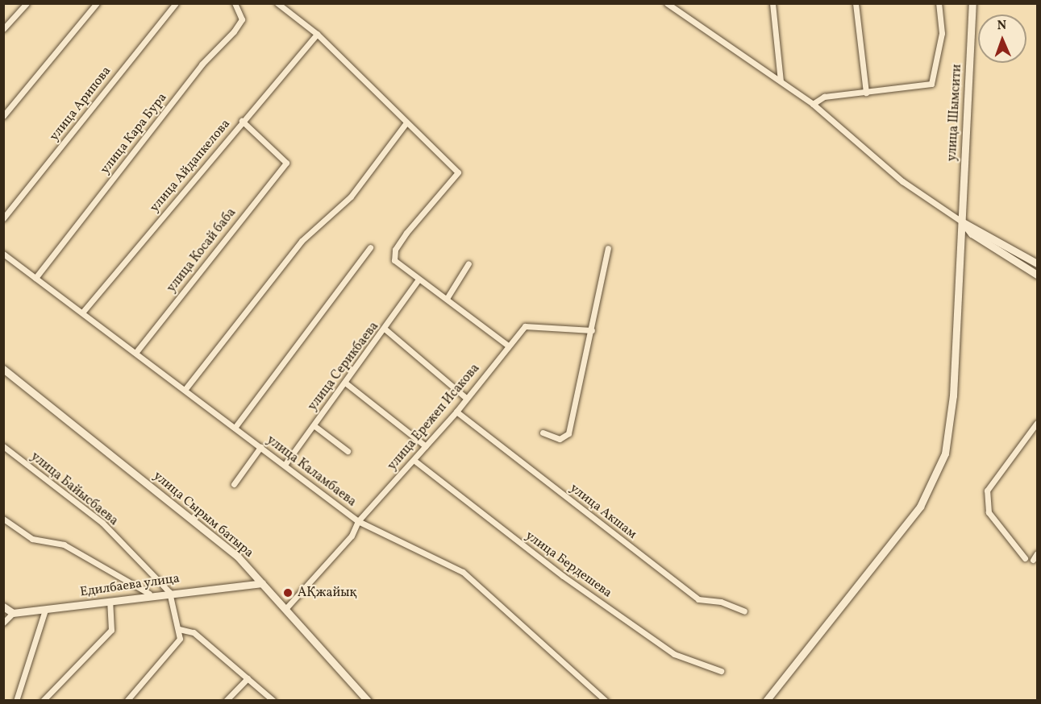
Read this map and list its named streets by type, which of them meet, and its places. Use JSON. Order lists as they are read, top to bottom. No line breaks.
{"streets":{"main road":["улица Шымсити","улица Сырым батыра","Едилбаева улица"],"street":["улица Арипова","улица Кара Бура","улица Айдапкелова","улица Косай баба","улица Серикбаева","улица Ережеп Исакова","улица Каламбаева","улица Байысбаева","улица Акшам","улица Бердешева"]},"crossings":[["улица Кара Бура","улица Каламбаева"],["улица Айдапкелова","улица Косай баба"],["улица Айдапкелова","улица Каламбаева"],["улица Косай баба","улица Каламбаева"],["улица Серикбаева","улица Каламбаева"],["улица Ережеп Исакова","улица Каламбаева"],["улица Ережеп Исакова","улица Акшам"],["улица Ережеп Исакова","улица Сырым батыра"],["улица Ережеп Исакова","улица Бердешева"],["улица Байысбаева","Едилбаева улица"],["улица Сырым батыра","Едилбаева улица"]],"places":["АҚжайық"],"north":"top"}
